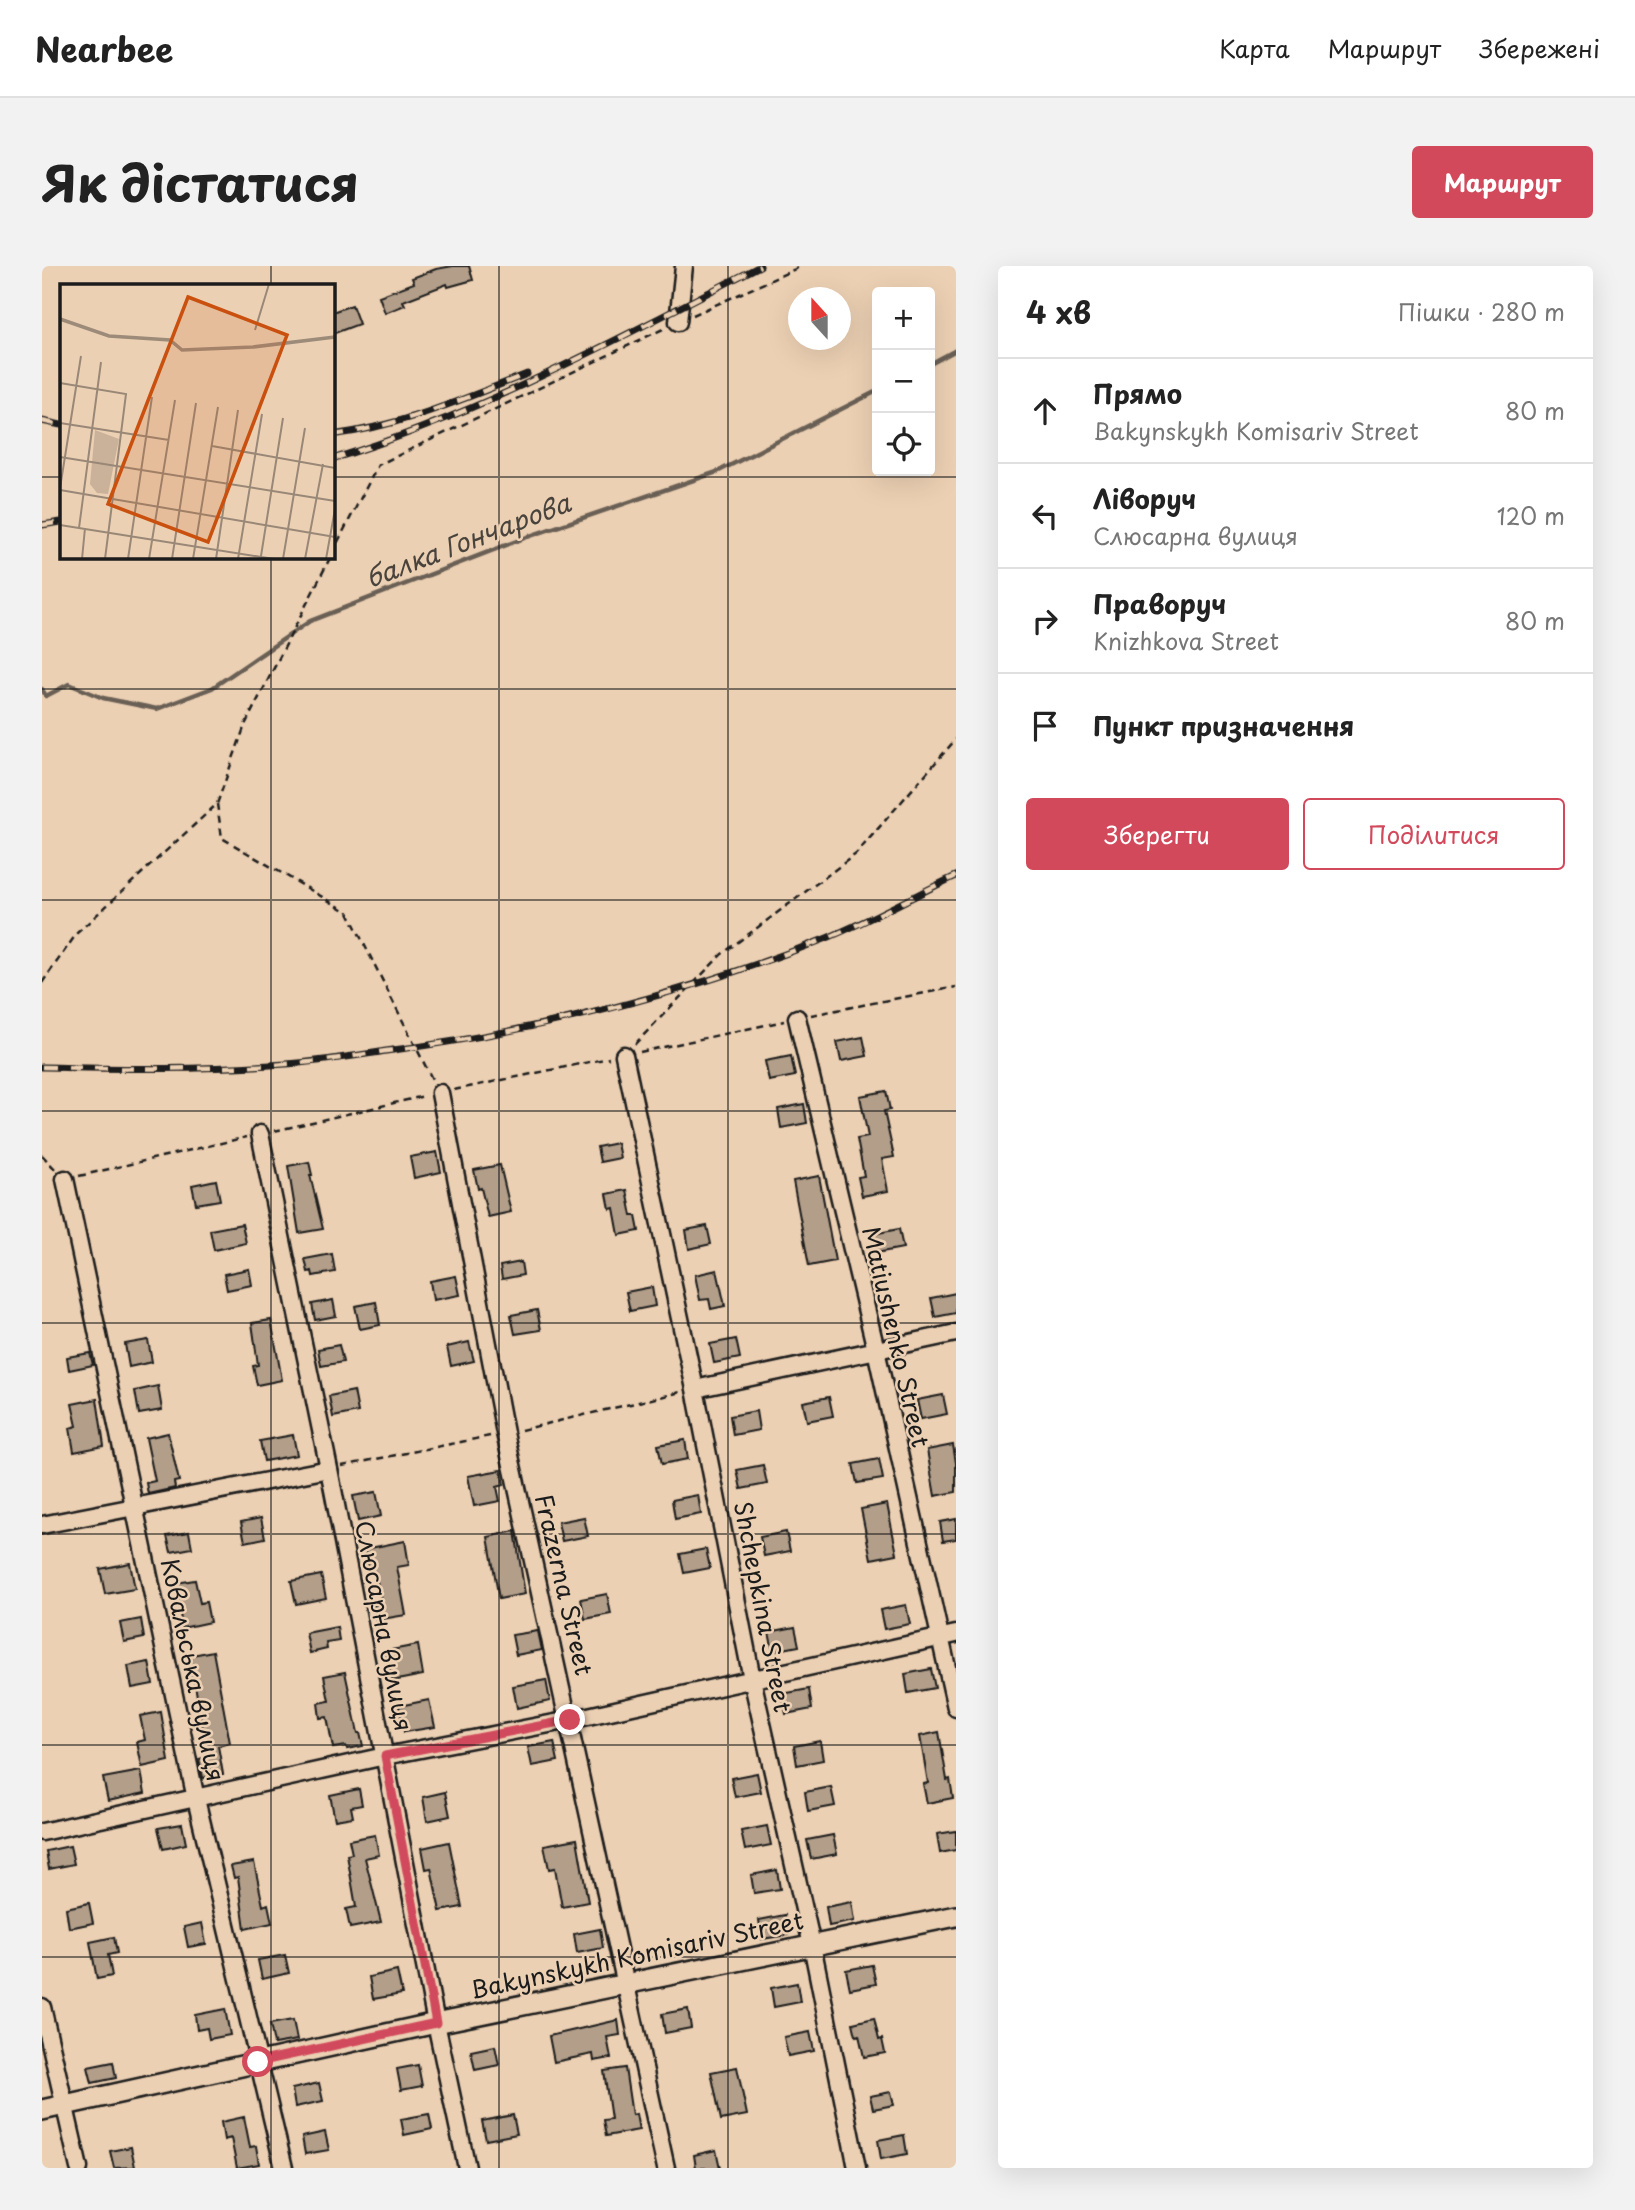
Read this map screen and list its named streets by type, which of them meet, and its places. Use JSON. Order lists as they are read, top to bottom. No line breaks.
{"streets":{"street":["Matiushenko Street","Frazerna Street","Shchepkina Street","Слюсарна вулиця","Ковальська вулиця","Bakynskykh Komisariv Street"]},"crossings":[["Frazerna Street","Bakynskykh Komisariv Street"],["Shchepkina Street","Bakynskykh Komisariv Street"],["Слюсарна вулиця","Bakynskykh Komisariv Street"],["Ковальська вулиця","Bakynskykh Komisariv Street"]],"water":["балка Гончарова"],"north":"top","page":{"header":"Nearbee","nav":["Карта","Маршрут","Збережені"],"title":"Як дістатися","buttons":["Маршрут",["Зберегти","Поділитися"]],"heading":["4 хв","Пішки · 280 m"],"map_buttons":["+","−"],"list":[["Прямо","Bakynskykh Komisariv Street","80 m"],["Ліворуч","Слюсарна вулиця","120 m"],["Праворуч","Knizhkova Street","80 m"],"Пункт призначення"]}}
